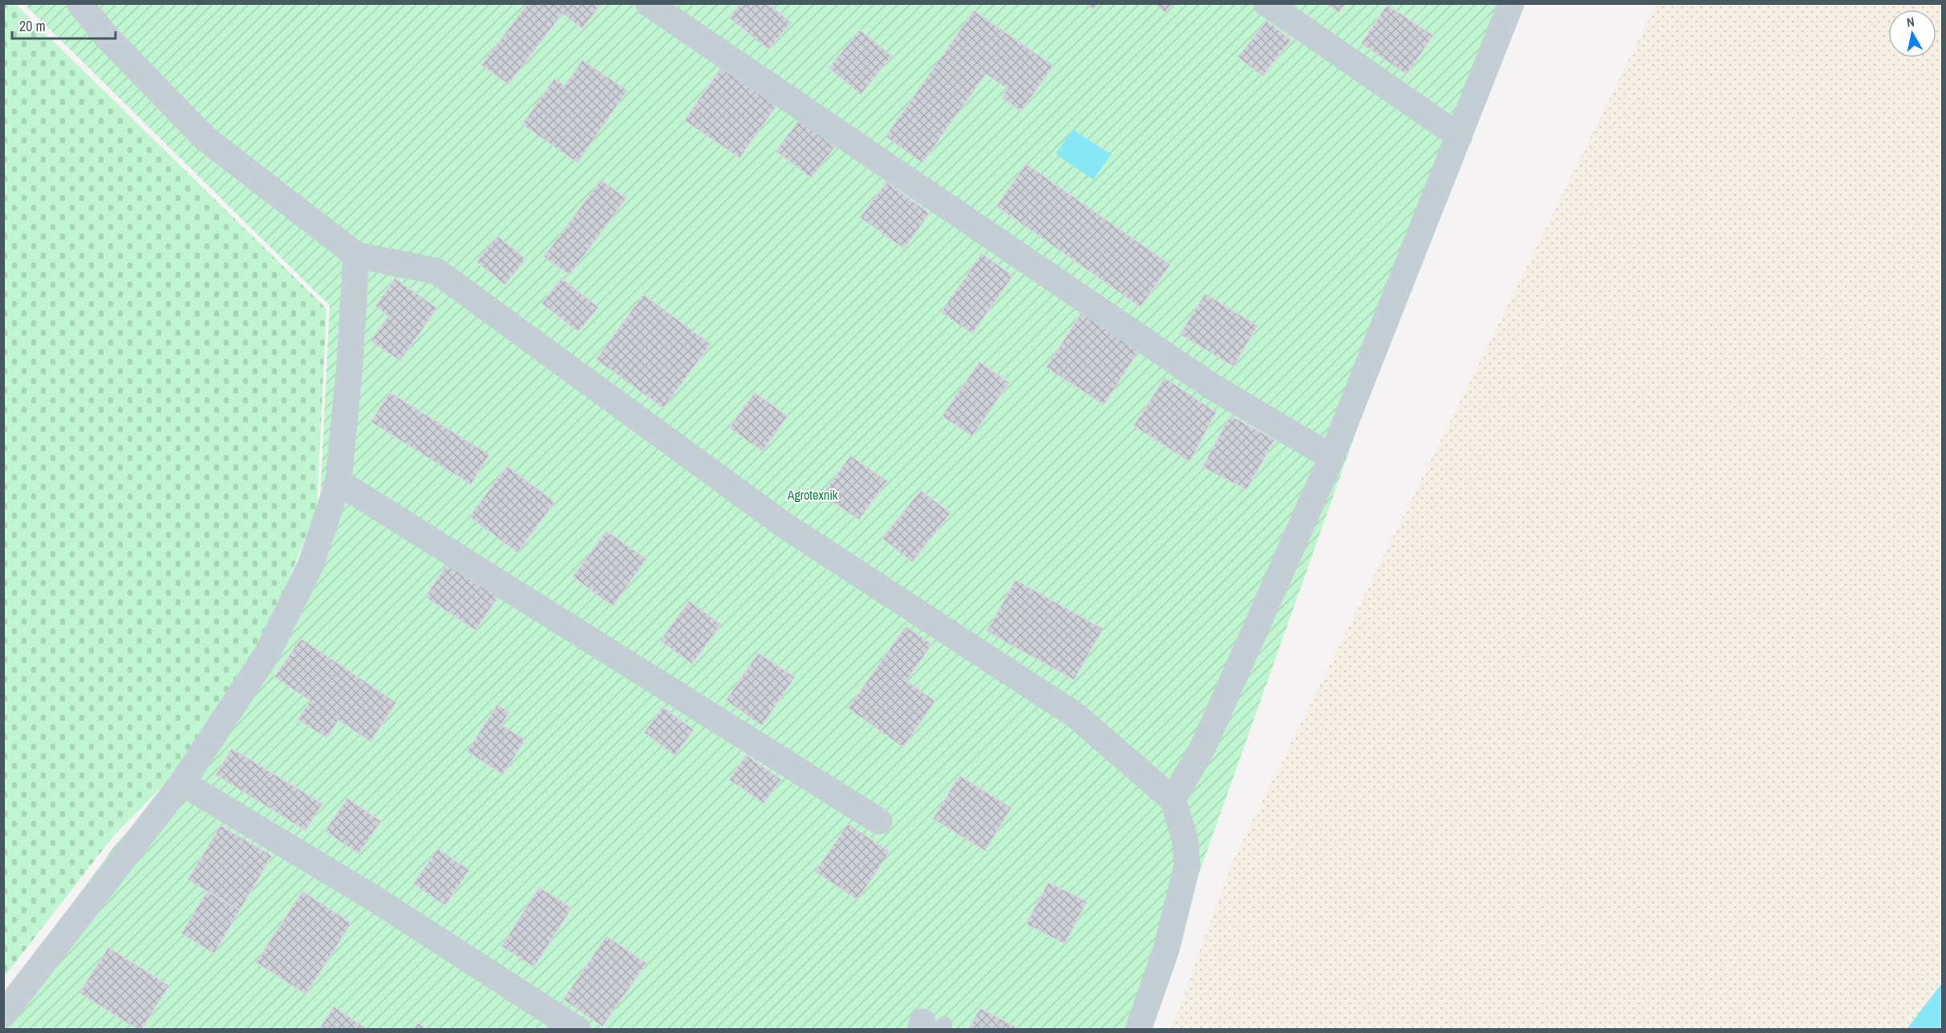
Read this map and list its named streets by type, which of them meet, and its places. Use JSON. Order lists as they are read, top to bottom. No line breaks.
{"parks":["Agrotexnik"],"scale_bar":"20 m","north":"top"}
